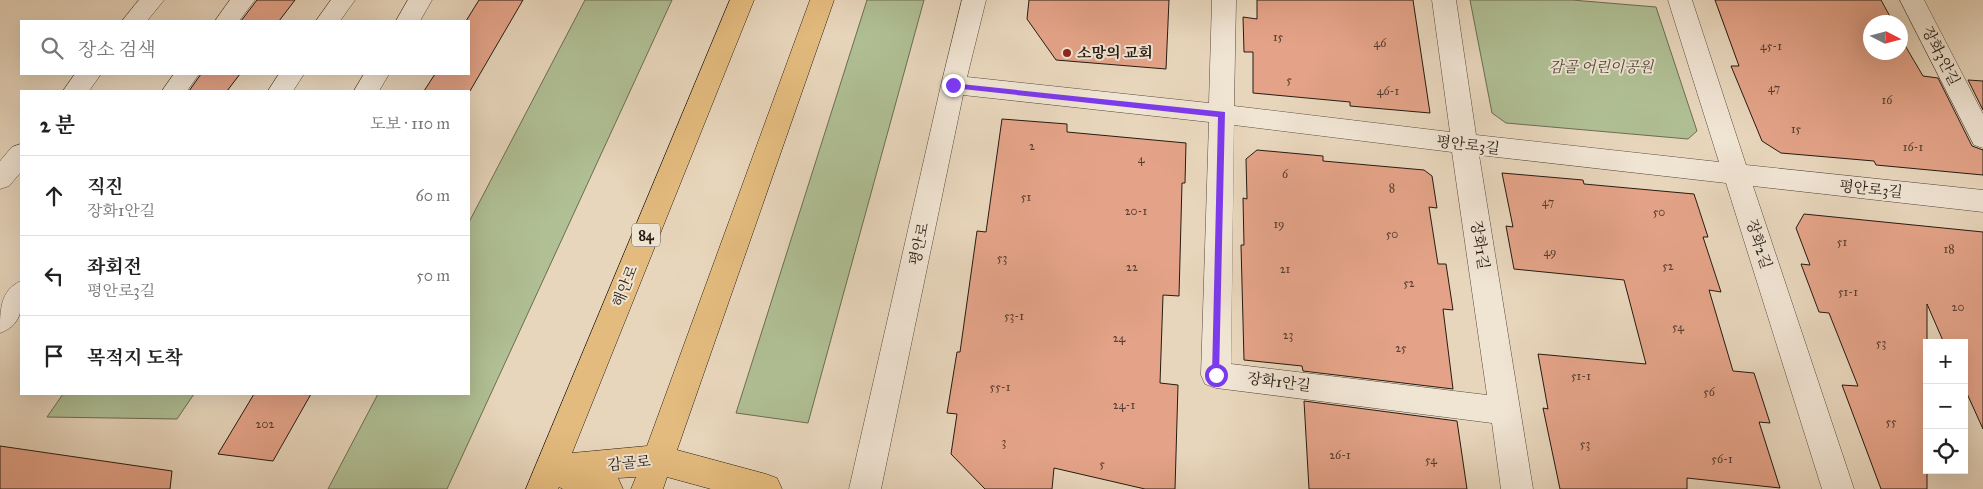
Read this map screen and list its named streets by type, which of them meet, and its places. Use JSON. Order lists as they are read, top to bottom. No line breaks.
{"streets":{"main road":["84","해안로","감골로"],"street":["장화3안길","평안로3길","평안로","장화2길","장화1길","장화1안길"]},"crossings":[["평안로3길","평안로"],["평안로3길","장화2길"],["평안로3길","장화1길"],["평안로3길","장화1안길"],["장화1길","장화1안길"],["해안로","감골로"]],"parks":["감골 어린이공원"],"places":["소망의 교회"],"house_numbers":["15","46","45-1","5","47","46-1","16","15","2","16-1","4","6","8","51","47","20-1","50","19","50","51","18","49","53","52","22","21","52","51-1","20","53-1","54","23","24","53","25","51-1","55-1","56","24-1","55","202","3","53","26-1","56-1","54","5"],"north":"right","page":{"search":"장소 검색","heading":["2 분","도보 · 110 m"],"list":[["직진","장화1안길","60 m"],["좌회전","평안로3길","50 m"],"목적지 도착"],"map_buttons":["+","−"]}}
